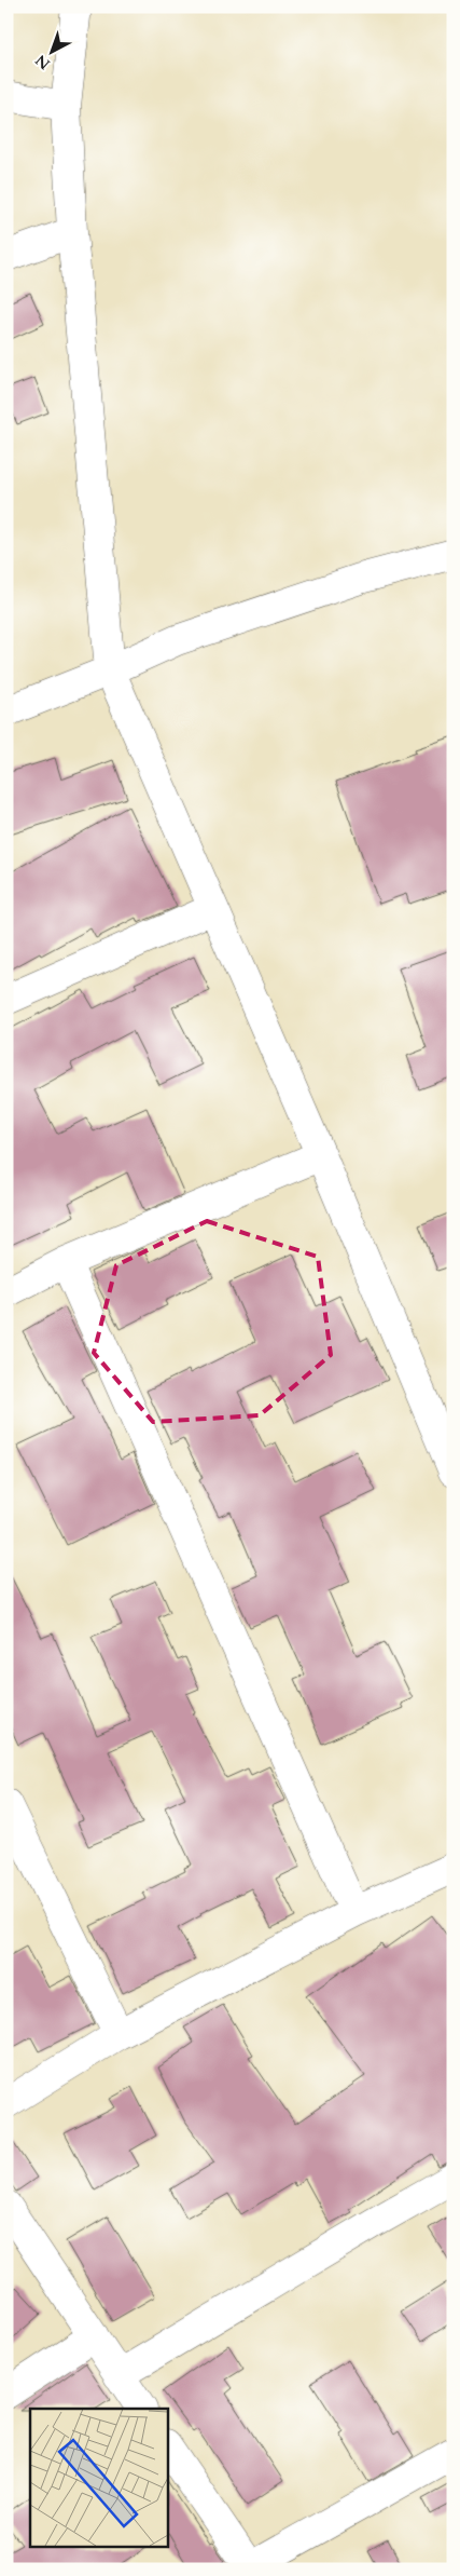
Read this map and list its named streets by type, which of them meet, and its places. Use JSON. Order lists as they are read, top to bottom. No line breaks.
{"north":"bottom left"}
